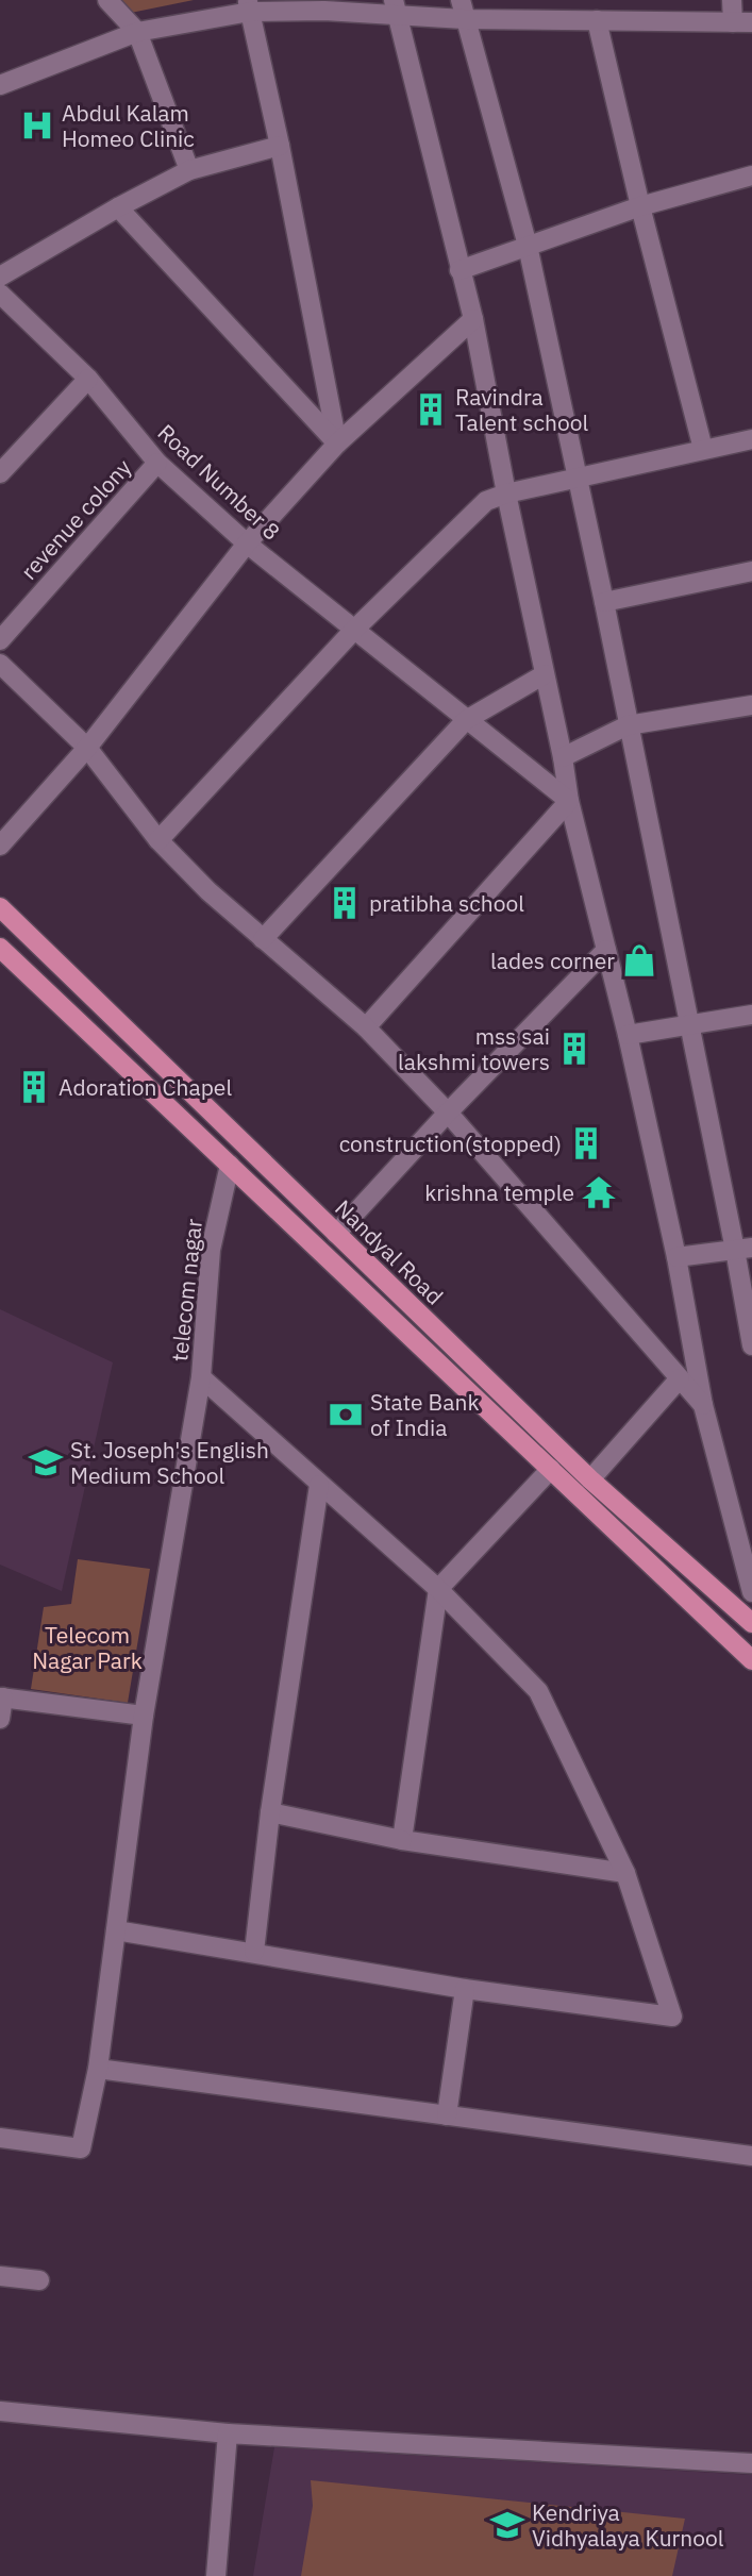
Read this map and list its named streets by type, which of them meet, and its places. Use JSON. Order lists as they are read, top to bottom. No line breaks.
{"streets":{"main road":["Nandyal Road"],"street":["Road Number 8","revenue colony","telecom nagar"]},"crossings":[["Road Number 8","revenue colony"],["Nandyal Road","telecom nagar"]],"parks":["Telecom Nagar Park"],"places":{"hospital":["Abdul Kalam Homeo Clinic"],"building":["Ravindra Talent school","pratibha school","mss sai lakshmi towers","Adoration Chapel","construction(stopped)"],"shop":["lades corner"],"temple":["krishna temple"],"bank":["State Bank of India"],"school or university":["St. Joseph's English Medium School","Kendriya Vidhyalaya Kurnool"]}}
